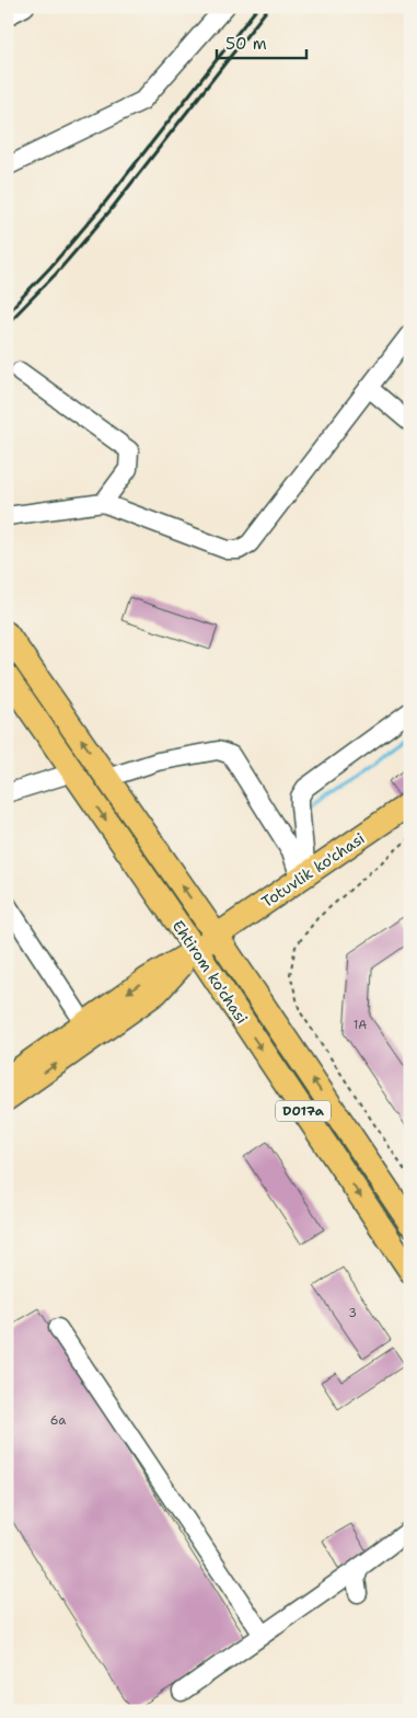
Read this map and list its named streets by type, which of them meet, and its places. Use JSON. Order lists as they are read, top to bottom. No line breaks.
{"streets":{"main road":["Totuvlik ko'chasi","Ehtirom ko'chasi","D017a"]},"crossings":[["Totuvlik ko'chasi","Ehtirom ko'chasi"]],"house_numbers":["1А","3","6а"],"scale_bar":"50 m"}
